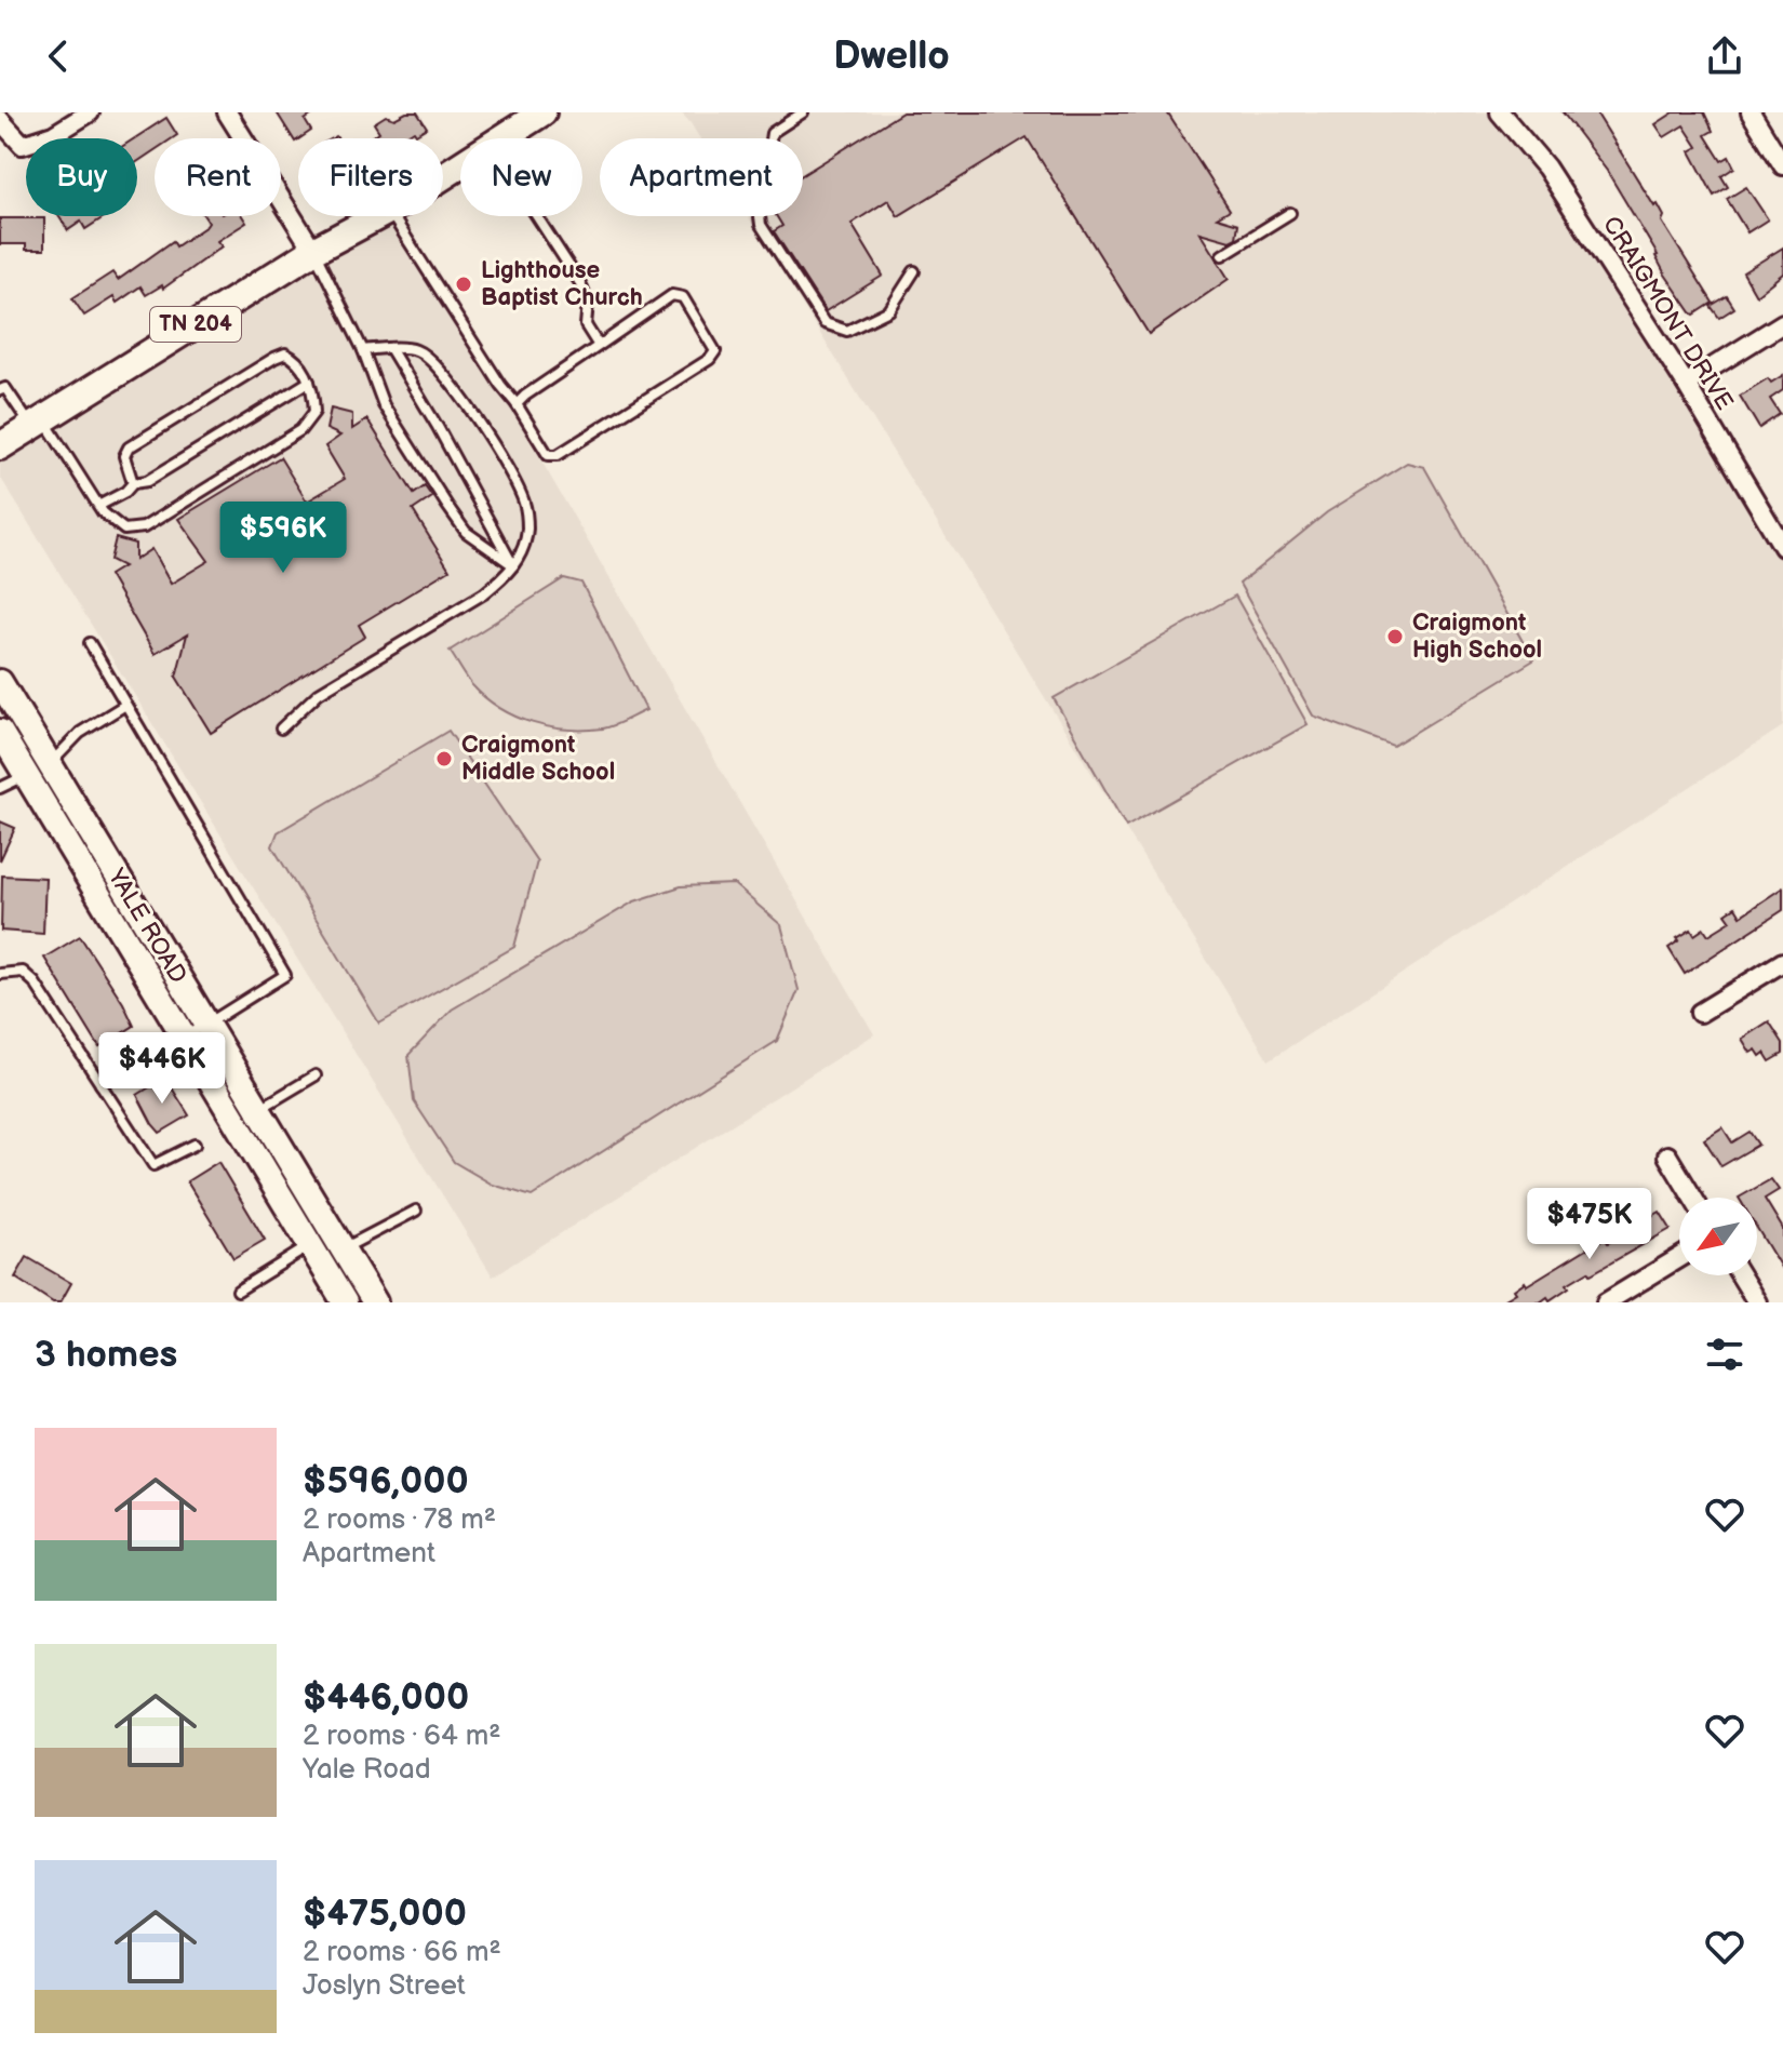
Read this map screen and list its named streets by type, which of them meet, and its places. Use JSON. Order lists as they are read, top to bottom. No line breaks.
{"streets":{"main road":["TN 204","YALE ROAD"],"street":["CRAIGMONT DRIVE"]},"places":["Lighthouse Baptist Church","Craigmont High School","Craigmont Middle School"],"north":"bottom left","page":{"header":"Dwello","chip":["Buy","Rent","Filters","New","Apartment"],"price":["$596K","$446K","$475K"],"heading":"3 homes","list":[{"name":"$596,000","note":"2 rooms · 78 m² · Apartment"},{"name":"$446,000","note":"2 rooms · 64 m² · Yale Road"},{"name":"$475,000","note":"2 rooms · 66 m² · Joslyn Street"}]}}
